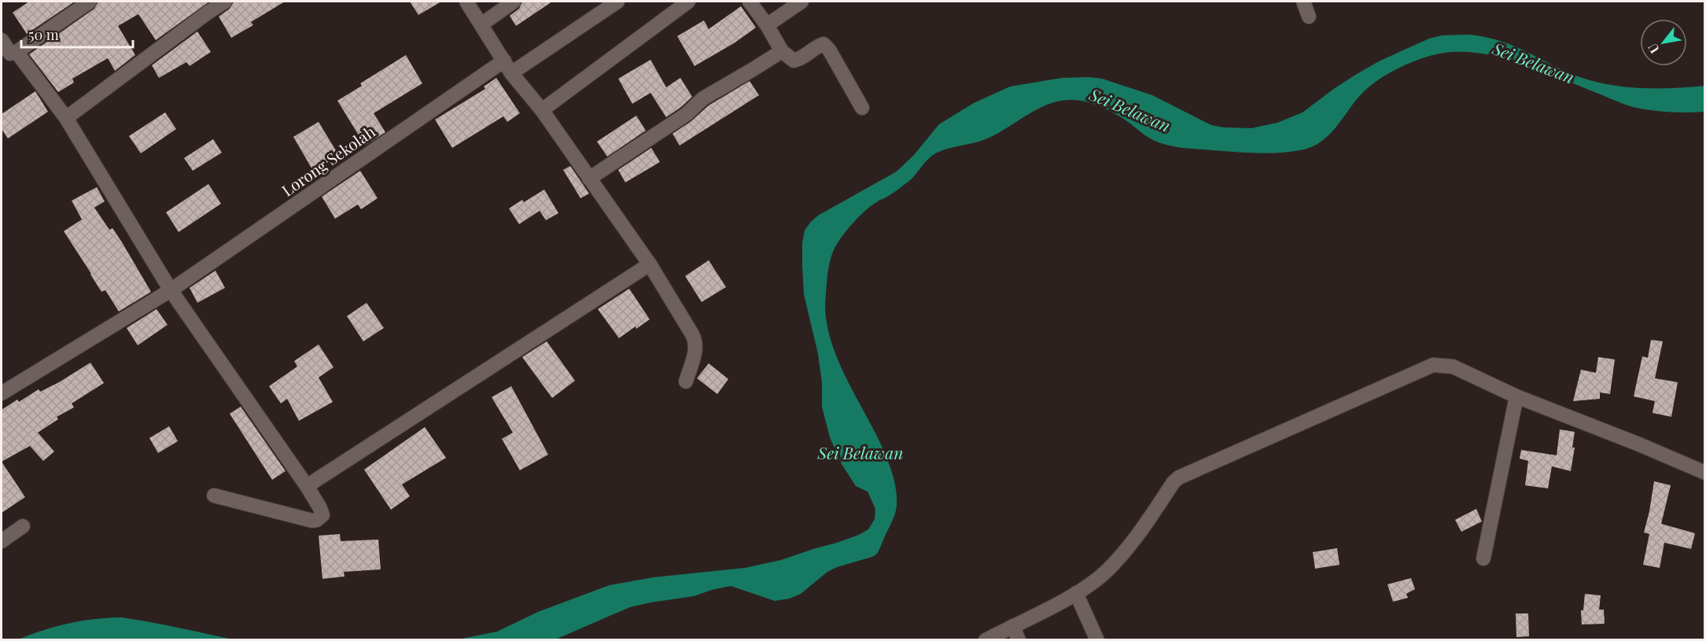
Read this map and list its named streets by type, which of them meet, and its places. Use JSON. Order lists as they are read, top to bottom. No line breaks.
{"streets":{"street":["Lorong Sekolah"]},"water":["Sei Belawan"],"scale_bar":"50 m","north":"bottom left"}
